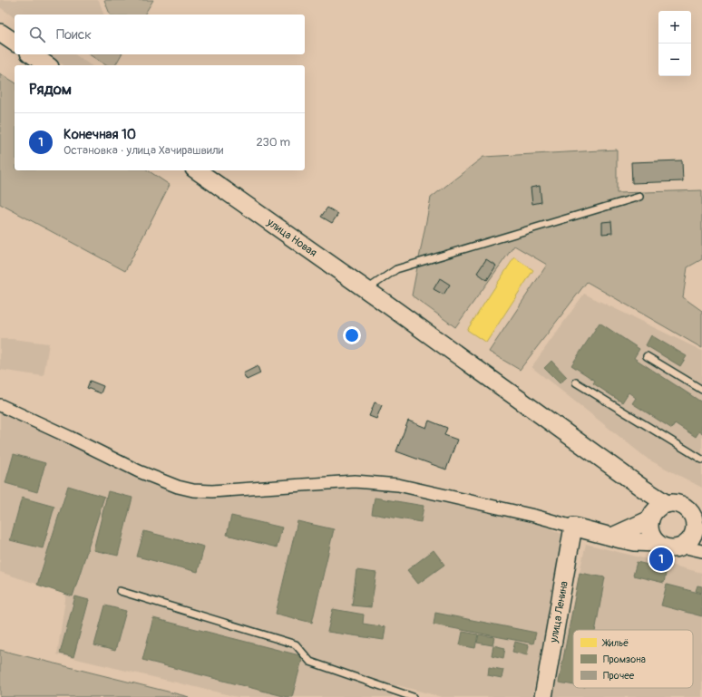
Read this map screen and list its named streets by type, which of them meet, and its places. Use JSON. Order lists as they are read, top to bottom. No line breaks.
{"streets":{"street":["улица Новая","улица Ленина"]},"legend":["Жильё","Промзона","Прочее"],"page":{"map_buttons":["+","−"],"search":"Поиск","heading":"Рядом","list":[{"mark":"1","name":"Конечная 10","note":"Остановка · улица Хачирашвили","value":"230 m"}],"pins":"1"}}
